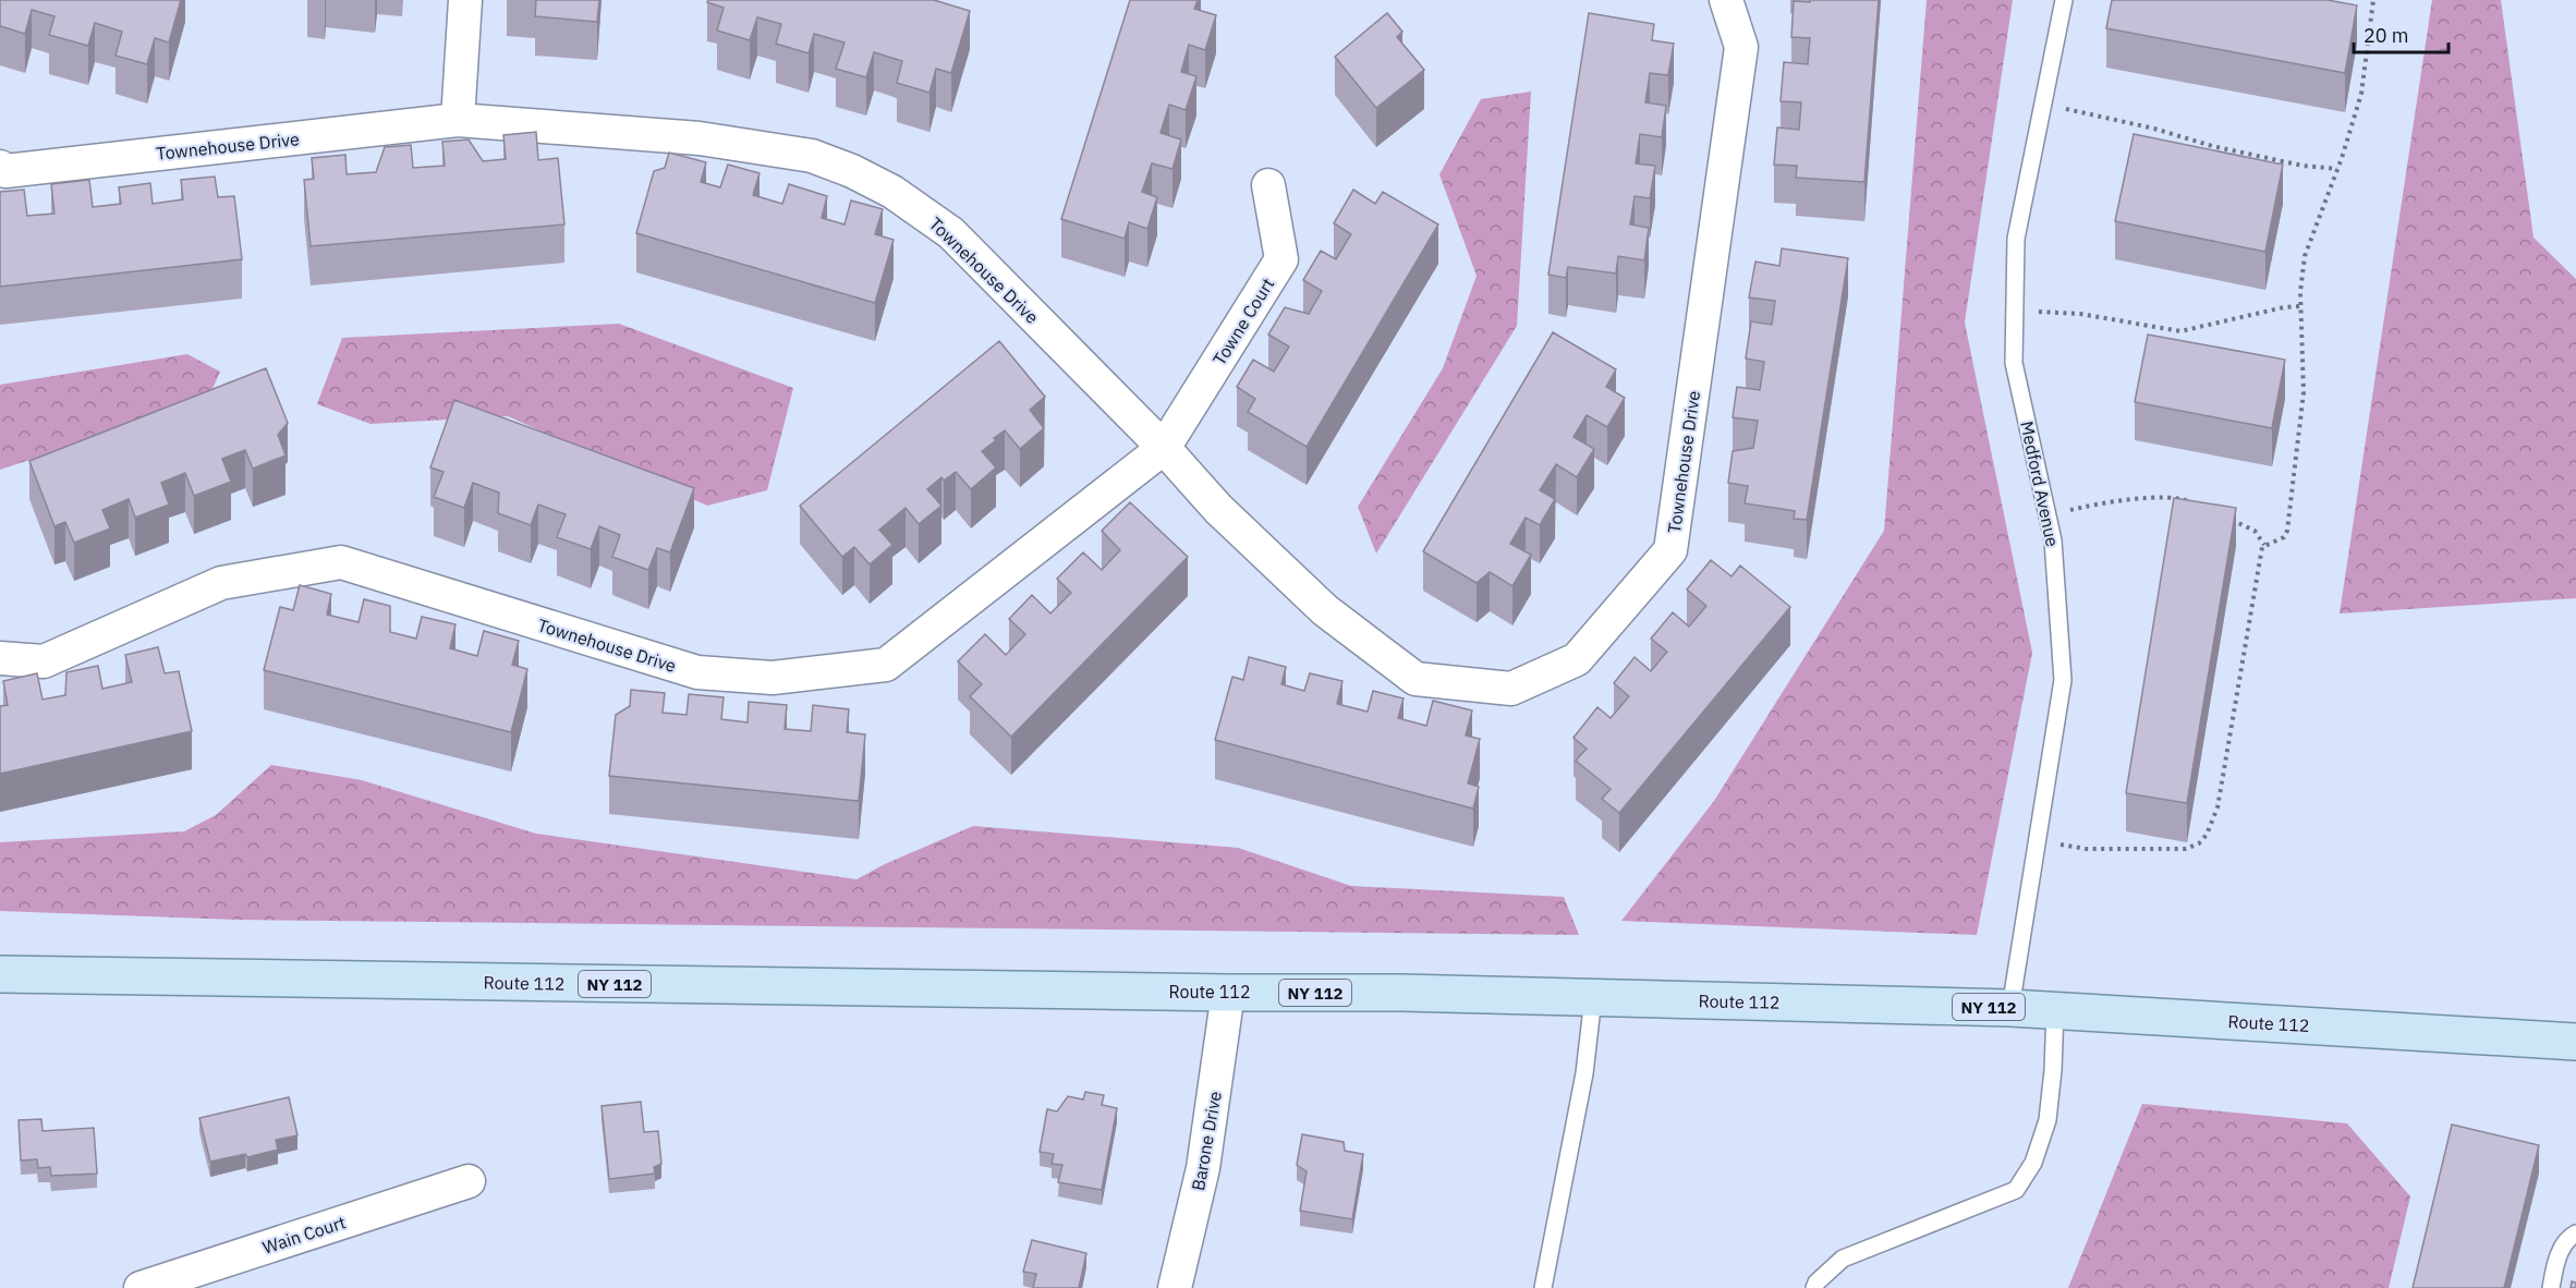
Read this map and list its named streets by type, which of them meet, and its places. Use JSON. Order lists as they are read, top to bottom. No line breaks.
{"streets":{"main road":["Route 112","NY 112"],"street":["Townehouse Drive","Towne Court","Barone Drive","Wain Court"],"lane":["Medford Avenue"]},"crossings":[["Townehouse Drive","Towne Court"],["Medford Avenue","Route 112"],["Route 112","Barone Drive"]],"scale_bar":"20 m"}
